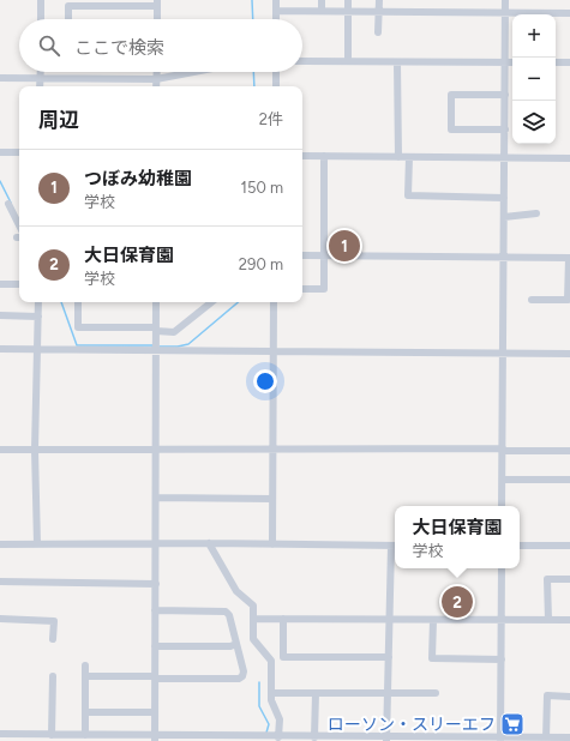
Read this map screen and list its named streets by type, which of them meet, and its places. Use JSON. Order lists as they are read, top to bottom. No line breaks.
{"places":{"supermarket":["ローソン・スリーエフ"]},"page":{"map_buttons":["+","−"],"search":"ここで検索","heading":["周辺","2件"],"list":[{"mark":"1","name":"つぼみ幼稚園","note":"学校","value":"150 m"},{"mark":"2","name":"大日保育園","note":"学校","value":"290 m"}],"pins":["1","2"],"popup":["大日保育園","学校"]}}
